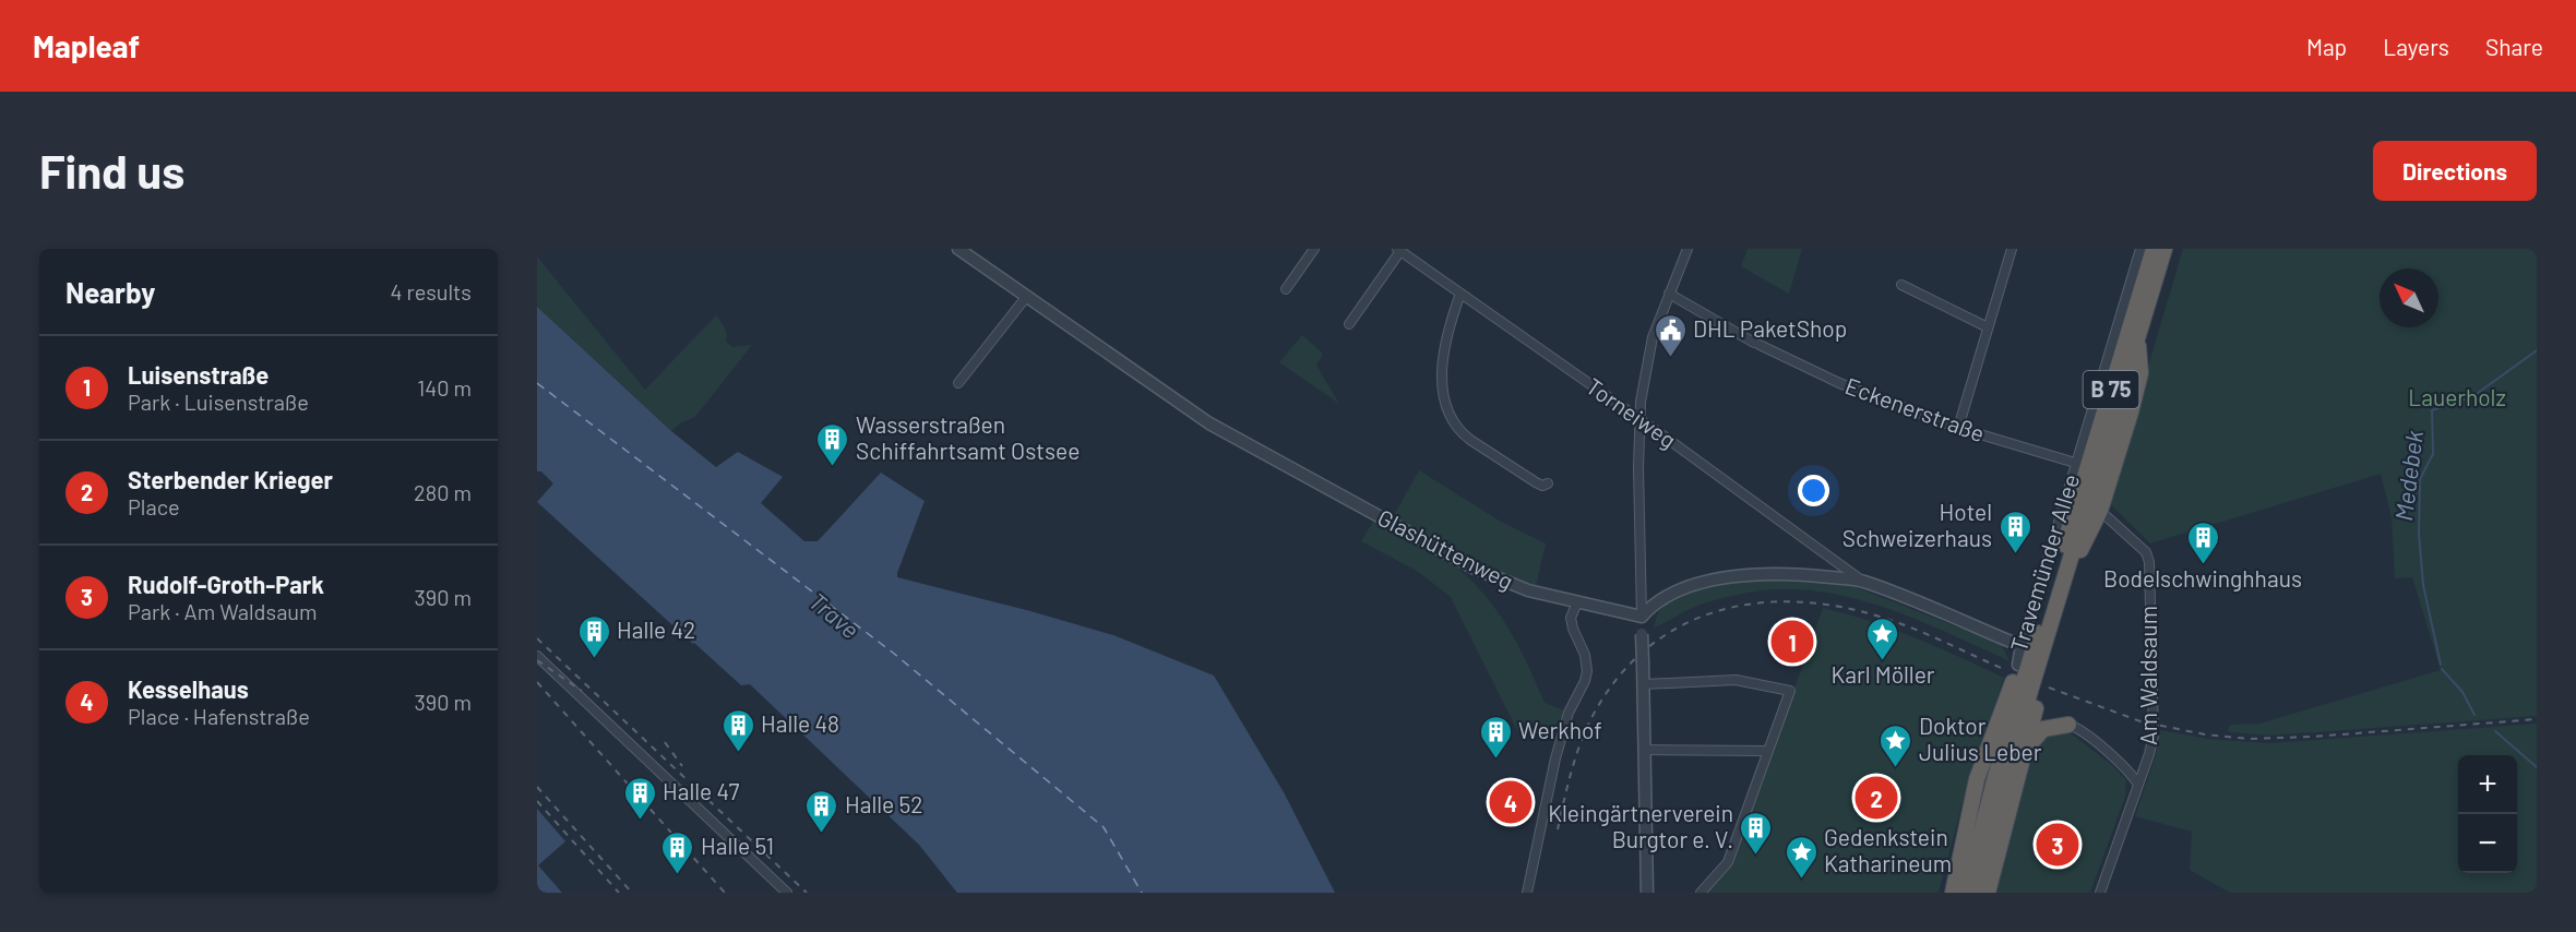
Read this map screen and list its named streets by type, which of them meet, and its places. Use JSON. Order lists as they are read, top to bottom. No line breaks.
{"streets":{"highway":["B 75","Travemünder Allee"],"street":["Eckenerstraße","Torneiweg","Glashüttenweg","Am Waldsaum"]},"crossings":[["B 75","Travemünder Allee"],["Eckenerstraße","Travemünder Allee"]],"water":["Medebek","Trave"],"parks":["Lauerholz"],"places":{"public building":["DHL PaketShop"],"building":["Wasserstraßen Schiffahrtsamt Ostsee","Hotel Schweizerhaus","Bodelschwinghhaus","Halle 42","Halle 48","Werkhof","Halle 47","Halle 52","Kleingärtnerverein Burgtor e. V.","Halle 51"],"place":["Karl Möller","Doktor Julius Leber","Gedenkstein Katharineum"]},"north":"top left","page":{"header":"Mapleaf","nav":["Map","Layers","Share"],"buttons":"Directions","title":"Find us","heading":["Nearby","4 results"],"list":[{"mark":"1","name":"Luisenstraße","note":"Park · Luisenstraße","value":"140 m"},{"mark":"2","name":"Sterbender Krieger","note":"Place","value":"280 m"},{"mark":"3","name":"Rudolf-Groth-Park","note":"Park · Am Waldsaum","value":"390 m"},{"mark":"4","name":"Kesselhaus","note":"Place · Hafenstraße","value":"390 m"}],"pins":["1","2","4","3"],"map_buttons":["+","−"]}}
